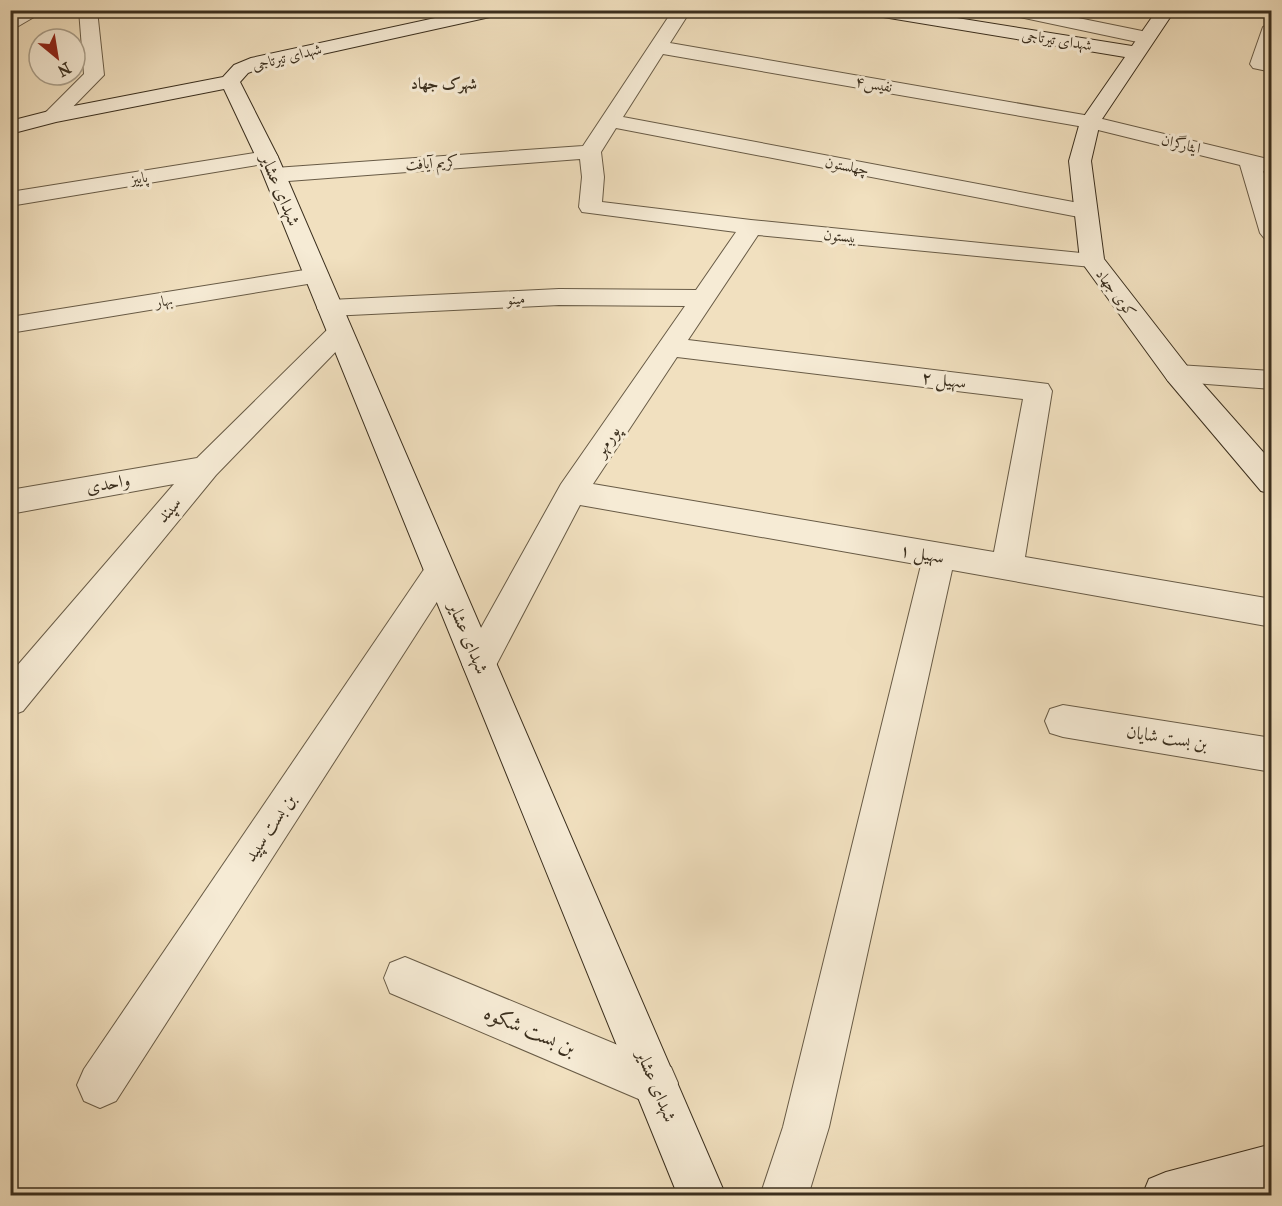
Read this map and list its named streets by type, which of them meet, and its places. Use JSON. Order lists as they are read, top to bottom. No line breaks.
{"streets":{"street":["شهدای تیرتاجی","نفیس۴","ایثارگران","کریم آیافت","چهلستون","پاییز","شهدای عشایر","بیستون","کوی جهاد","مینو","بهار","سهیل ۲","پورمهر","واحدی","سپند","سهیل ۱","بن بست شایان","بن بست سپید","بن بست شکوه"]},"crossings":[["شهدای تیرتاجی","شهدای عشایر"],["شهدای تیرتاجی","کوی جهاد"],["نفیس۴","ایثارگران"],["نفیس۴","کوی جهاد"],["ایثارگران","کوی جهاد"],["کریم آیافت","پاییز"],["کریم آیافت","شهدای عشایر"],["کریم آیافت","بیستون"],["چهلستون","کوی جهاد"],["پاییز","شهدای عشایر"],["شهدای عشایر","مینو"],["شهدای عشایر","بهار"],["شهدای عشایر","پورمهر"],["شهدای عشایر","سپند"],["شهدای عشایر","بن بست سپید"],["شهدای عشایر","بن بست شکوه"],["بیستون","کوی جهاد"],["بیستون","پورمهر"],["مینو","پورمهر"],["مینو","سپند"],["سهیل ۲","پورمهر"],["سهیل ۲","سهیل ۱"],["پورمهر","سهیل ۱"],["واحدی","سپند"]],"districts":["شهرک جهاد"],"north":"bottom right"}
